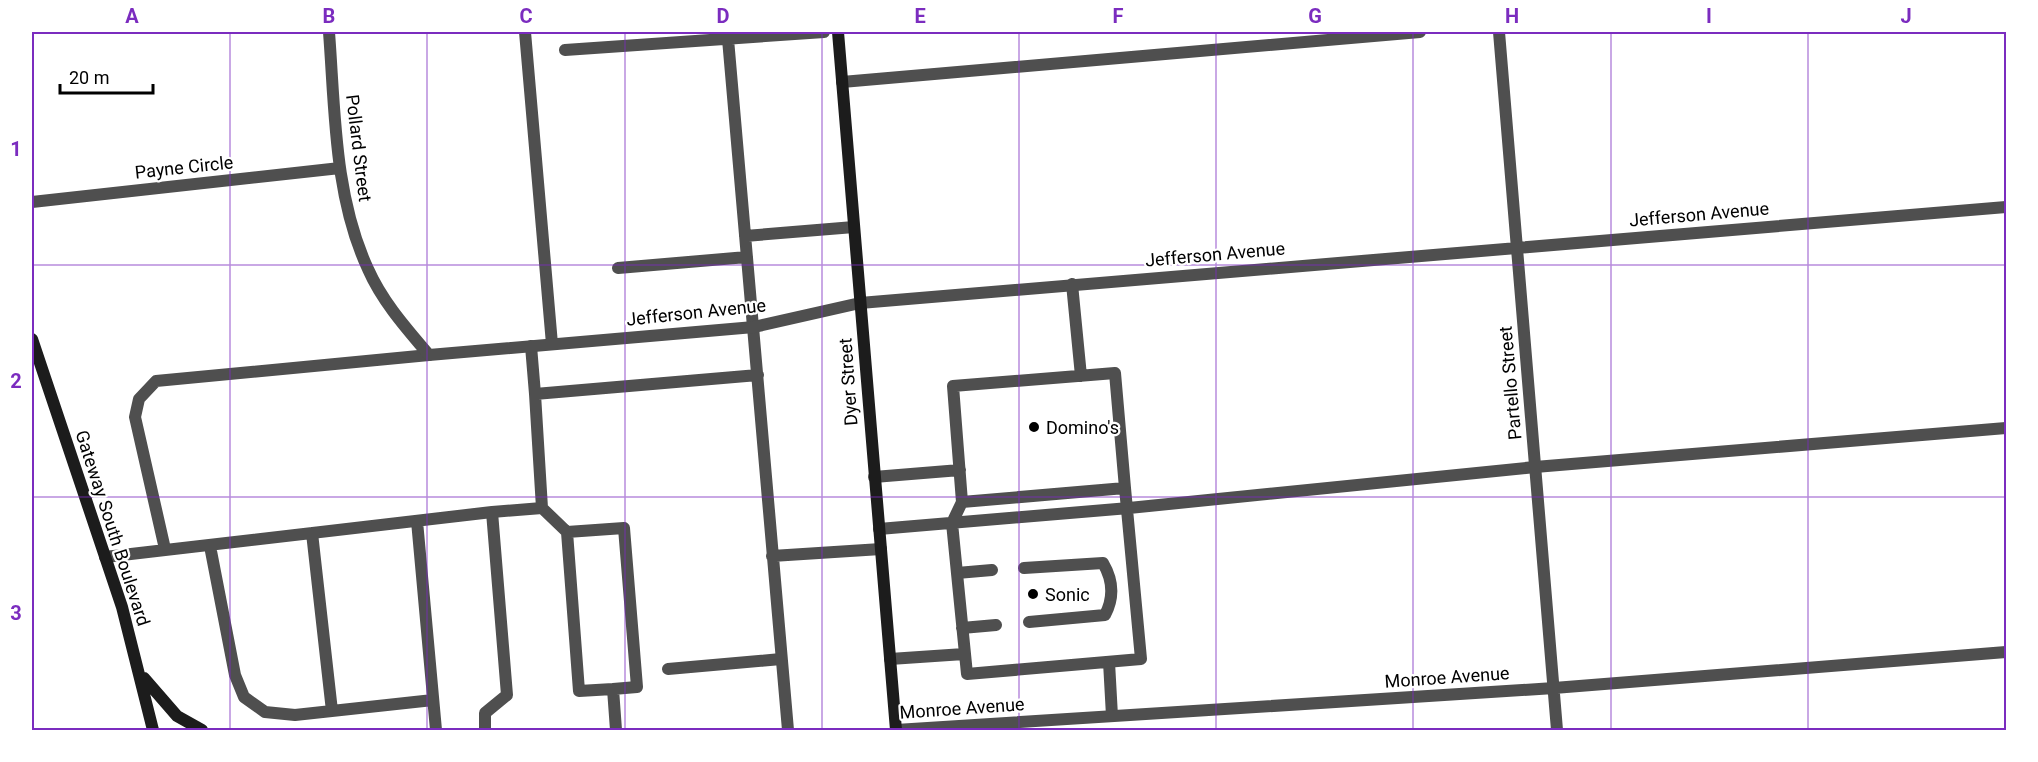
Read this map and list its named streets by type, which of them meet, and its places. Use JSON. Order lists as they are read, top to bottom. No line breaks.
{"streets":{"main road":["Dyer Street","Gateway South Boulevard","Monroe Avenue"],"street":["Pollard Street","Payne Circle","Jefferson Avenue","Partello Street"]},"crossings":[["Pollard Street","Payne Circle"],["Pollard Street","Jefferson Avenue"],["Jefferson Avenue","Dyer Street"],["Jefferson Avenue","Partello Street"],["Dyer Street","Monroe Avenue"],["Partello Street","Monroe Avenue"]],"places":["Domino's","Sonic"],"scale_bar":"20 m","grid":{"columns":["A","B","C","D","E","F","G","H","I","J"],"rows":["1","2","3"]}}
